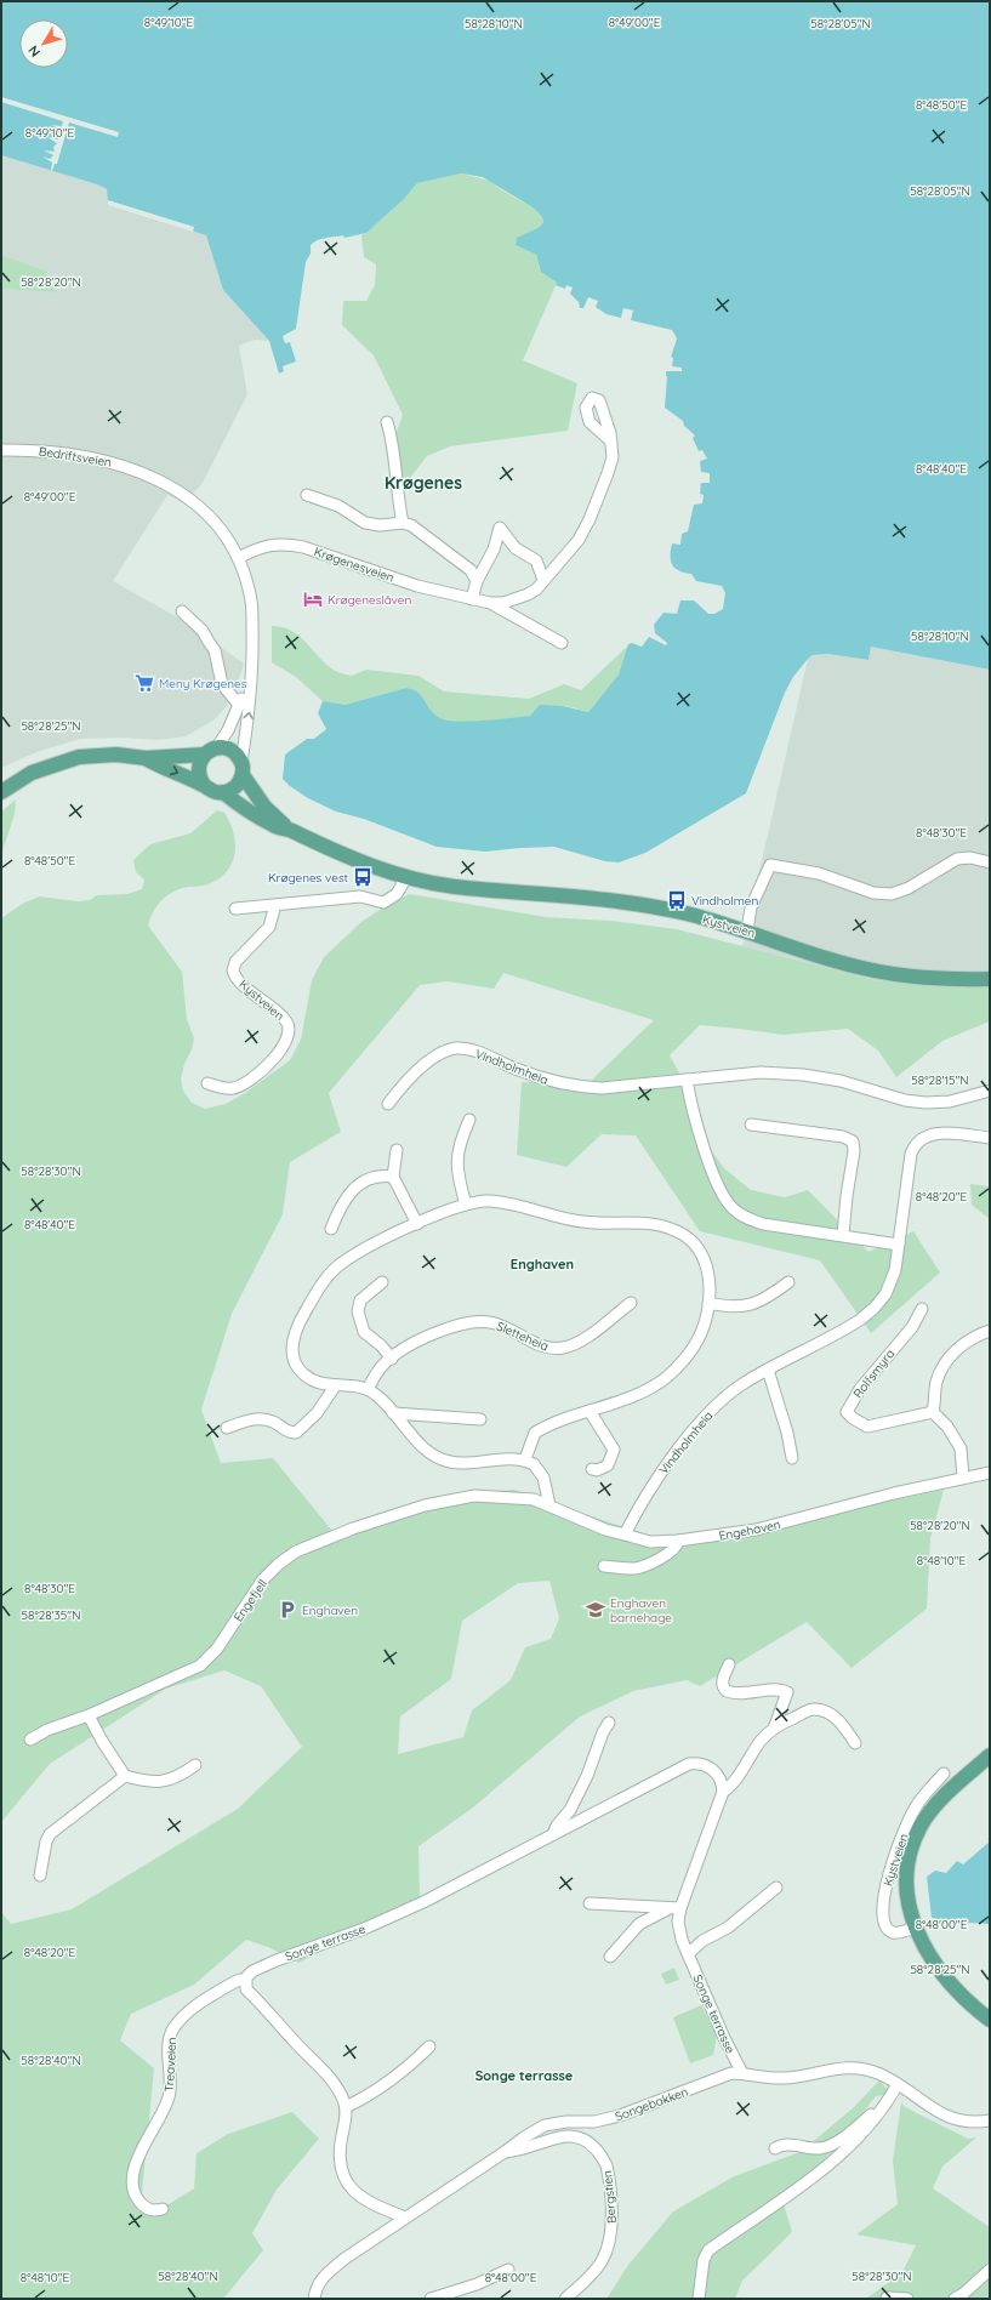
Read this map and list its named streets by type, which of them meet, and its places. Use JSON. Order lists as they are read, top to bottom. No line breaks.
{"streets":{"main road":["Kystveien"],"street":["Bedriftsveien","Krøgenesveien","Vindholmheia","Sletteheia","Rolfsmyra","Engehaven","Engefjell","Songe terrasse","Treaveien","Songebakken","Bergstien"]},"crossings":[["Bedriftsveien","Krøgenesveien"],["Bedriftsveien","Kystveien"],["Vindholmheia","Engehaven"],["Engehaven","Engefjell"],["Songe terrasse","Treaveien"],["Songe terrasse","Songebakken"],["Songebakken","Bergstien"]],"districts":["Krøgenes","Enghaven","Songe terrasse"],"places":{"hotel":["Krøgeneslåven"],"supermarket":["Meny Krøgenes"],"bus stop":["Krøgenes vest","Vindholmen"],"parking":["Enghaven"],"school or university":["Enghaven barnehage"]},"north":"bottom left","coordinates":["8°49'10\"E","8°49'00\"E","58°28'10\"N","58°28'05\"N","8°48'50\"E","58°28'20\"N","8°48'40\"E","58°28'25\"N","8°48'30\"E","58°28'15\"N","58°28'30\"N","8°48'20\"E","8°48'10\"E","58°28'35\"N","8°48'00\"E","58°28'40\"N"]}
